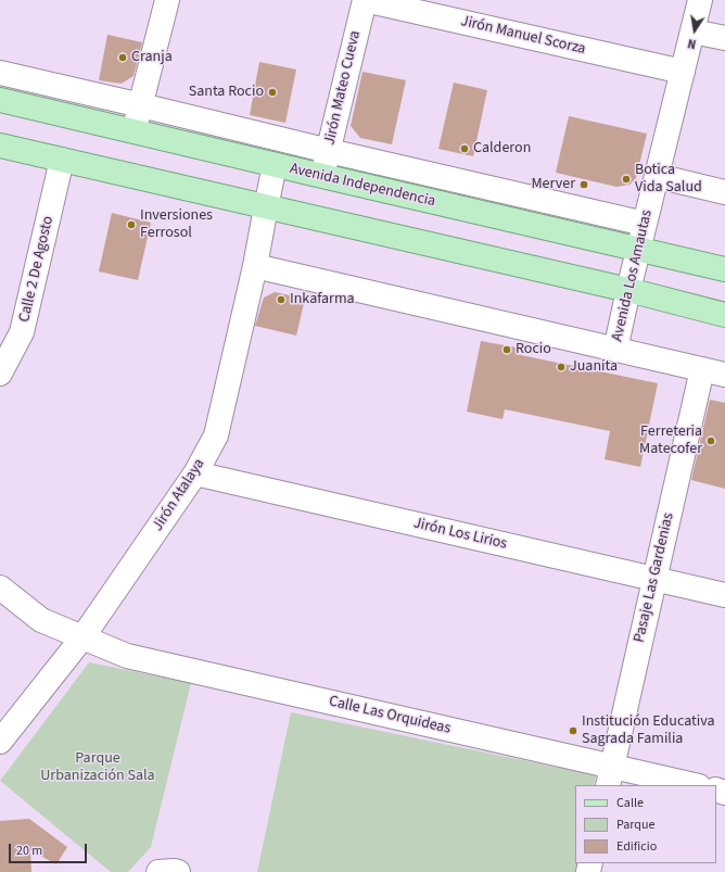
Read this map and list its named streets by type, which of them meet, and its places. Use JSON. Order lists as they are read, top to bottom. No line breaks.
{"streets":{"main road":["Avenida Independencia"],"street":["Jirón Manuel Scorza","Jirón Mateo Cueva","Calle 2 De Agosto","Avenida Los Amautas","Jirón Atalaya","Jirón Los Lirios","Pasaje Las Gardenias","Calle Las Orquideas"]},"crossings":[["Jirón Manuel Scorza","Jirón Mateo Cueva"],["Jirón Manuel Scorza","Avenida Los Amautas"],["Jirón Mateo Cueva","Avenida Independencia"],["Avenida Independencia","Avenida Los Amautas"],["Avenida Independencia","Jirón Atalaya"],["Jirón Atalaya","Jirón Los Lirios"],["Jirón Atalaya","Calle Las Orquideas"],["Jirón Los Lirios","Pasaje Las Gardenias"],["Pasaje Las Gardenias","Calle Las Orquideas"]],"parks":["Parque Urbanización Sala"],"places":["Cranja","Santa Rocio","Calderon","Botica Vida Salud","Merver","Inversiones Ferrosol","Inkafarma","Rocio","Juanita","Ferreteria Matecofer","Institución Educativa Sagrada Familia"],"legend":["Calle","Parque","Edificio"],"scale_bar":"20 m","north":"bottom"}
